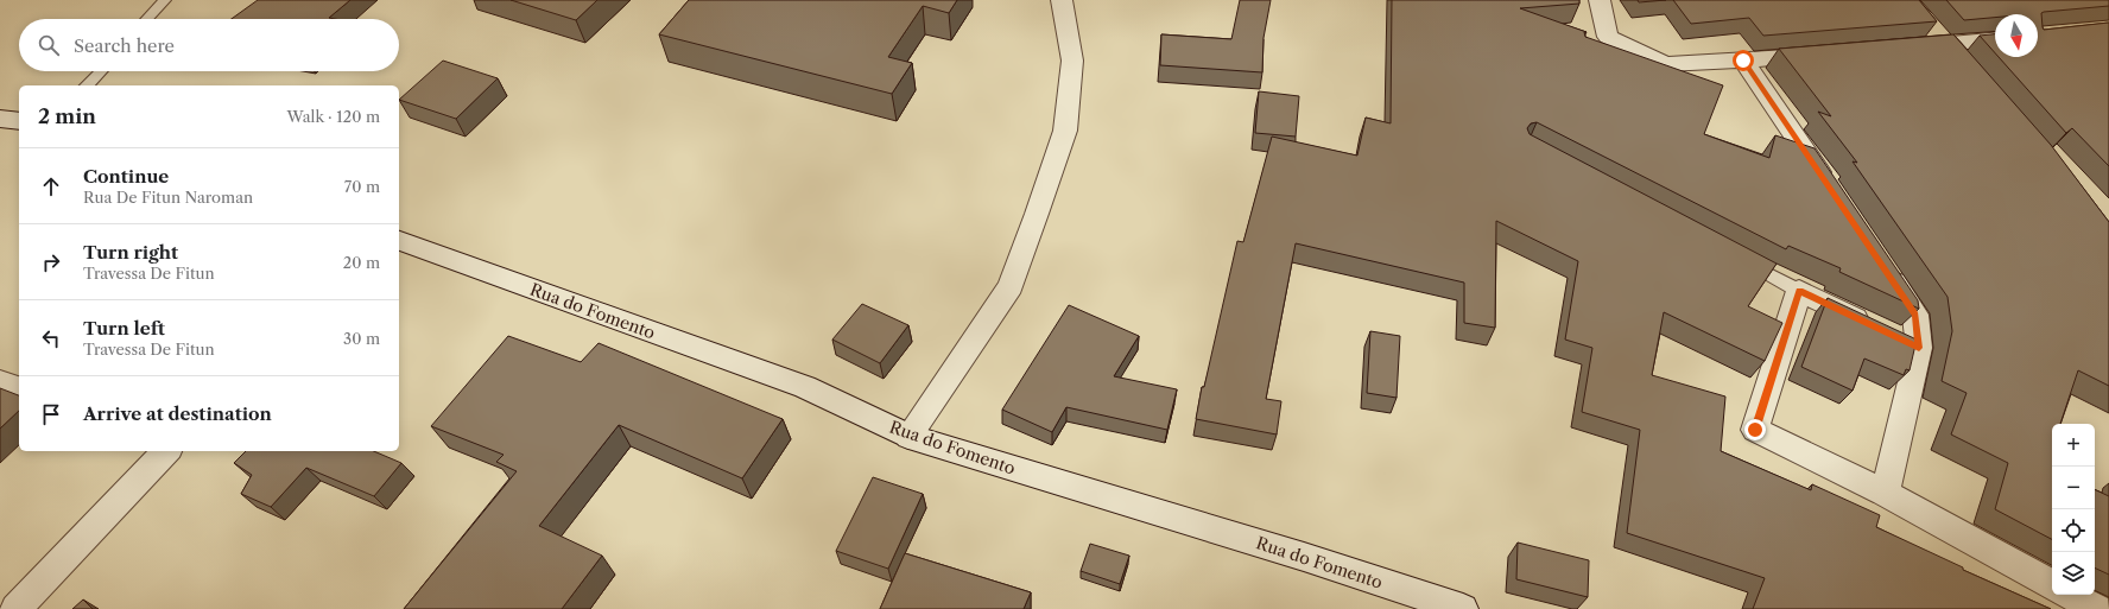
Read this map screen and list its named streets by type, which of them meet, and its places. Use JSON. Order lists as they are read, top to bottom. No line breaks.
{"streets":{"street":["Rua do Fomento"]},"north":"bottom","page":{"search":"Search here","heading":["2 min","Walk · 120 m"],"list":[["Continue","Rua De Fitun Naroman","70 m"],["Turn right","Travessa De Fitun","20 m"],["Turn left","Travessa De Fitun","30 m"],"Arrive at destination"],"map_buttons":["+","−"]}}
